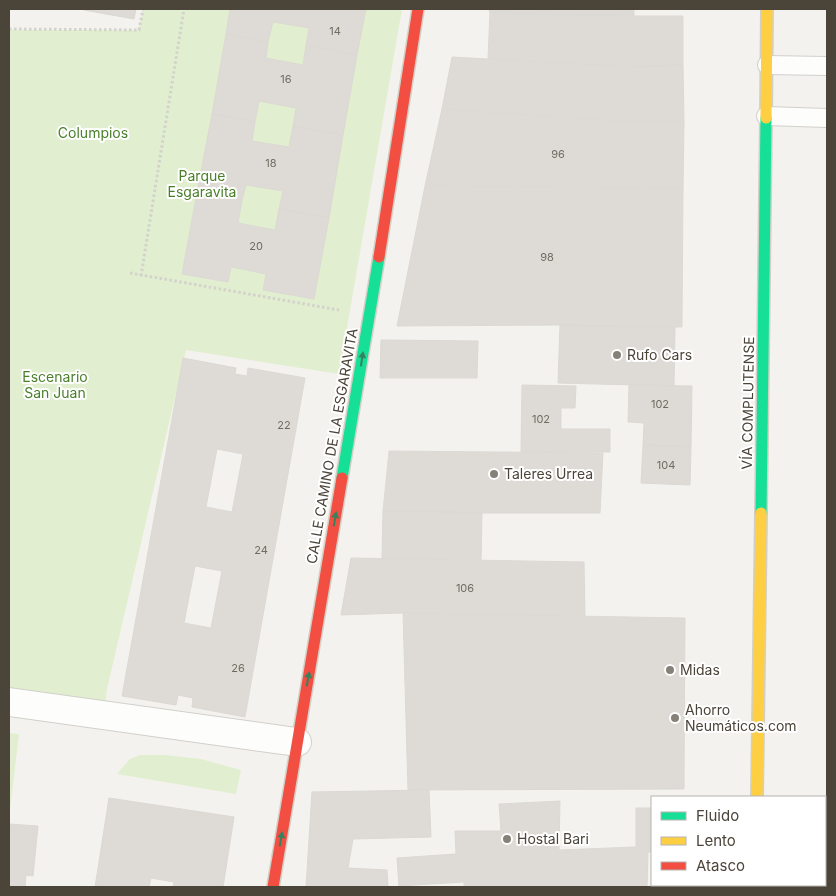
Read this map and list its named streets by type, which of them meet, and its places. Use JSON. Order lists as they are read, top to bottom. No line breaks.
{"streets":{"street":["VÍA COMPLUTENSE","CALLE CAMINO DE LA ESGARAVITA"]},"one_way":["CALLE CAMINO DE LA ESGARAVITA"],"parks":["Columpios","Parque Esgaravita","Escenario San Juan"],"places":["Rufo Cars","Taleres Urrea","Midas","Ahorro Neumáticos.com","Hostal Bari"],"house_numbers":["14","16","96","18","20","98","102","102","22","104","24","106","26"],"legend":["Fluido","Lento","Atasco"]}
